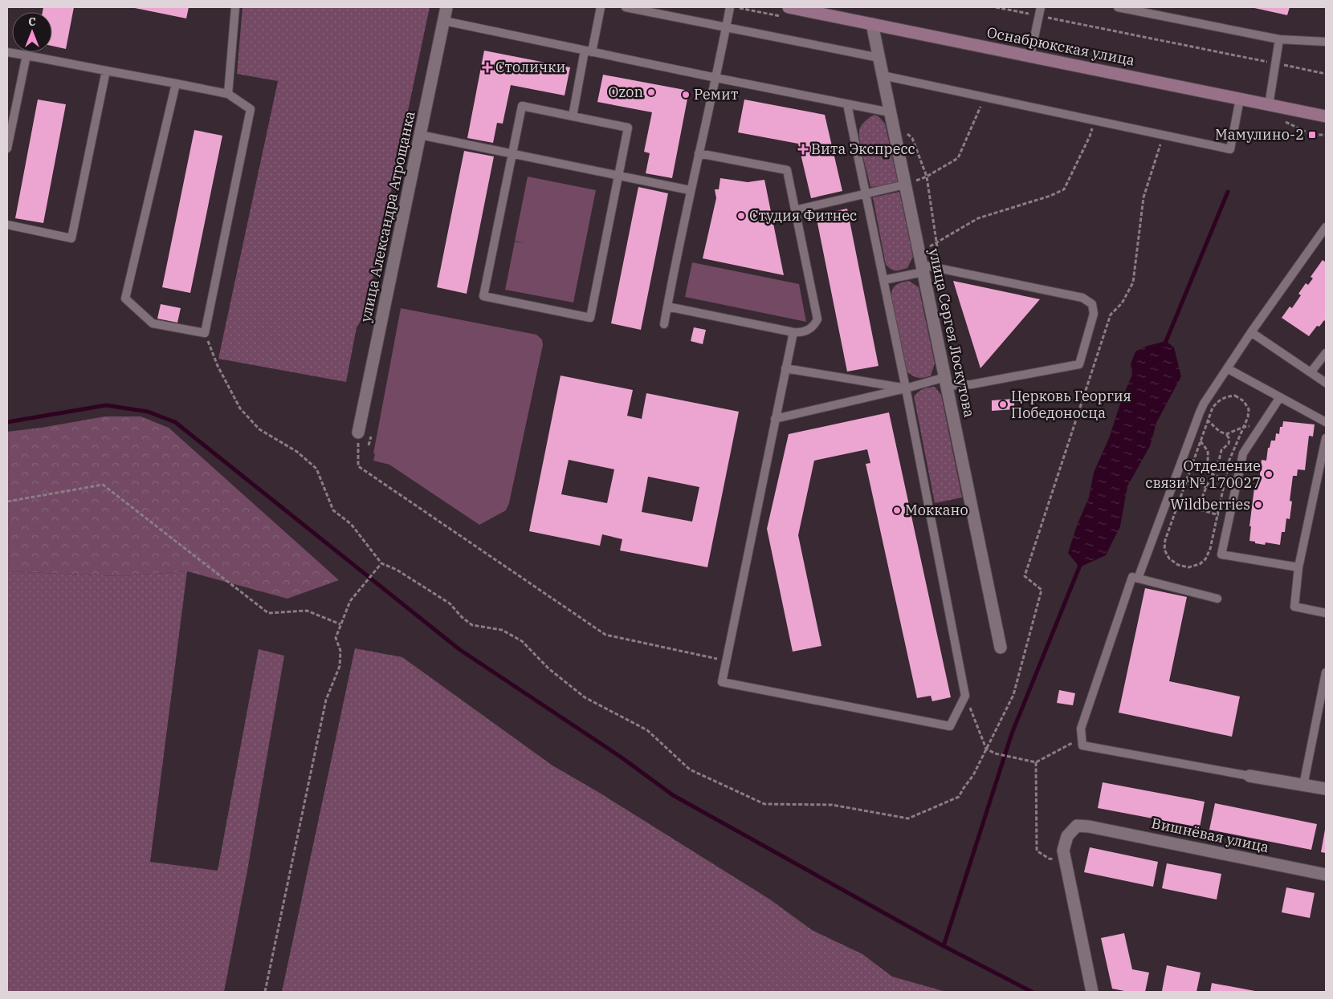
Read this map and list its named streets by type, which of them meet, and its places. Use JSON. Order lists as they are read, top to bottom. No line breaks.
{"streets":{"street":["Оснабрюкская улица","улица Александра Атрощанка","улица Сергея Лоскутова","Вишнёвая улица"]},"crossings":[["Оснабрюкская улица","улица Сергея Лоскутова"]],"places":{"health":["Столички","Вита Экспресс"],"other":["Ozon","Ремит","Студия Фитнес","Церковь Георгия Победоносца","Отделение связи № 170027","Wildberries","Моккано"],"transit":["Мамулино-2"]},"north":"top"}
